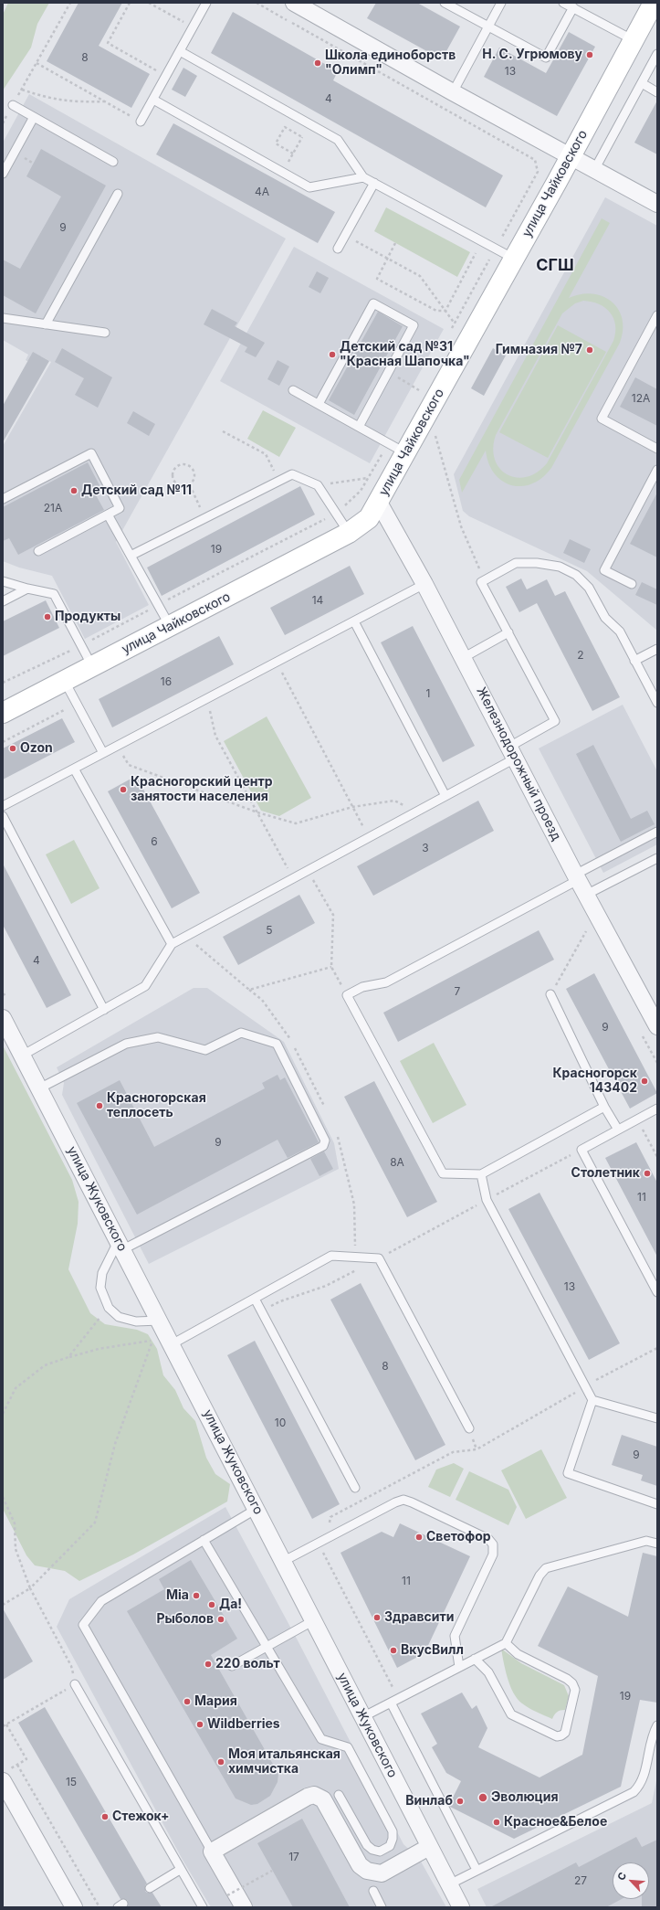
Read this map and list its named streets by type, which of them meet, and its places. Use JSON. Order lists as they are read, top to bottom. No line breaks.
{"streets":{"street":["улица Чайковского","Железнодорожный проезд","улица Жуковского"]},"crossings":[["улица Чайковского","Железнодорожный проезд"]],"districts":["СГШ"],"places":["Н. С. Угрюмову","Школа единоборств \"Олимп\"","Гимназия №7","Детский сад №31 \"Красная Шапочка\"","Детский сад №11","Продукты","Ozon","Красногорский центр занятости населения","Красногорск 143402","Красногорская теплосеть","Столетник","Светофор","Mia","Да!","Здравсити","Рыболов","ВкусВилл","220 вольт","Мария","Wildberries","Моя итальянская химчистка","Эволюция","Винлаб","Стежок+","Красное&Белое"],"house_numbers":["8","13","4","4А","9","12А","21А","19","14","2","16","1","6","3","5","4","7","9","9","8А","11","13","8","10","9","11","19","15","17","27"],"north":"top left"}
